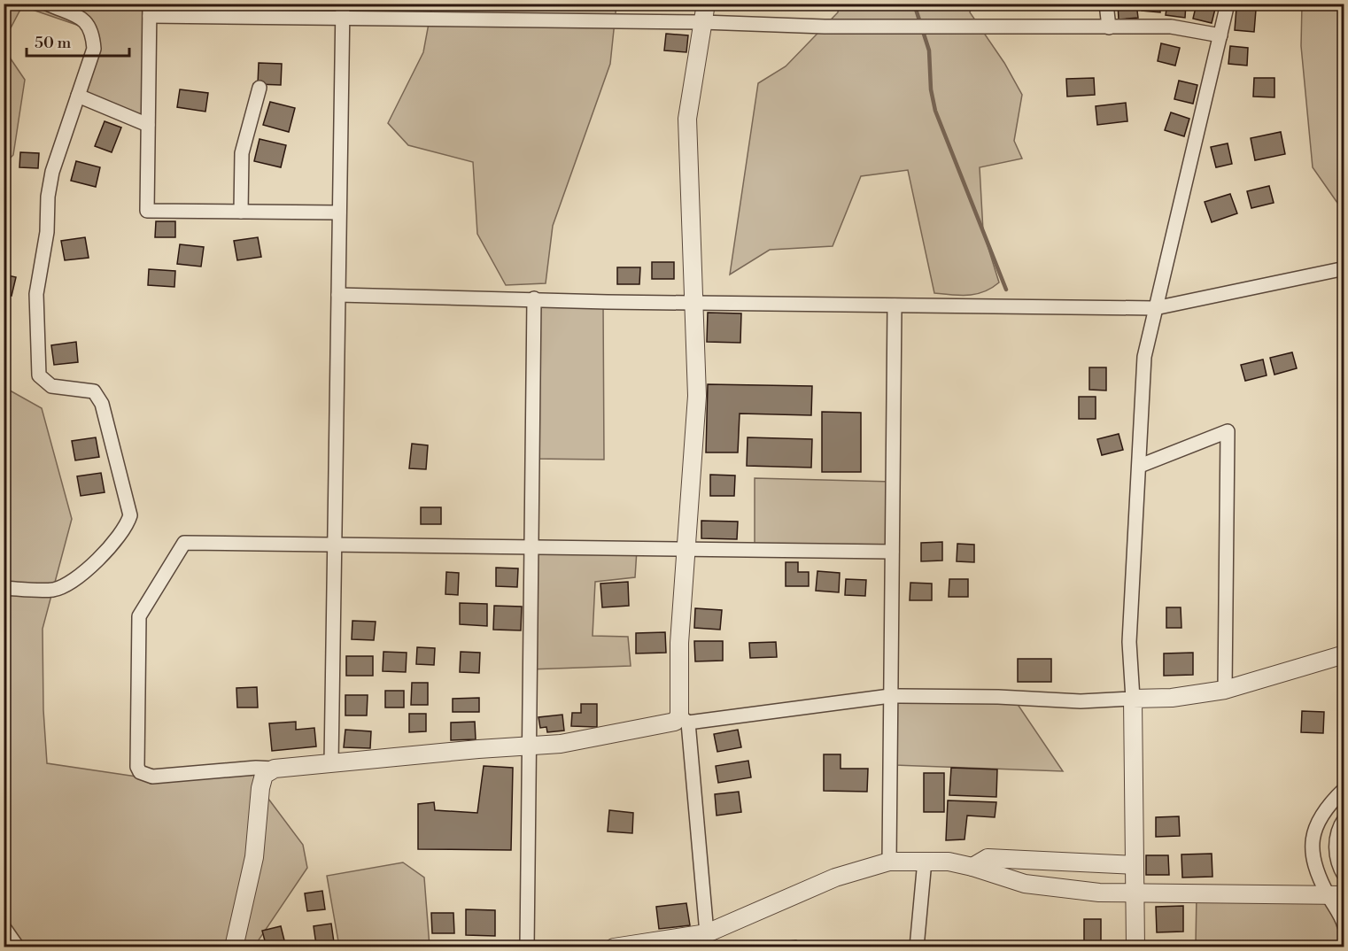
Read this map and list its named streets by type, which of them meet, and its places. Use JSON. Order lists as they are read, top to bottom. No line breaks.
{"scale_bar":"50 m"}
